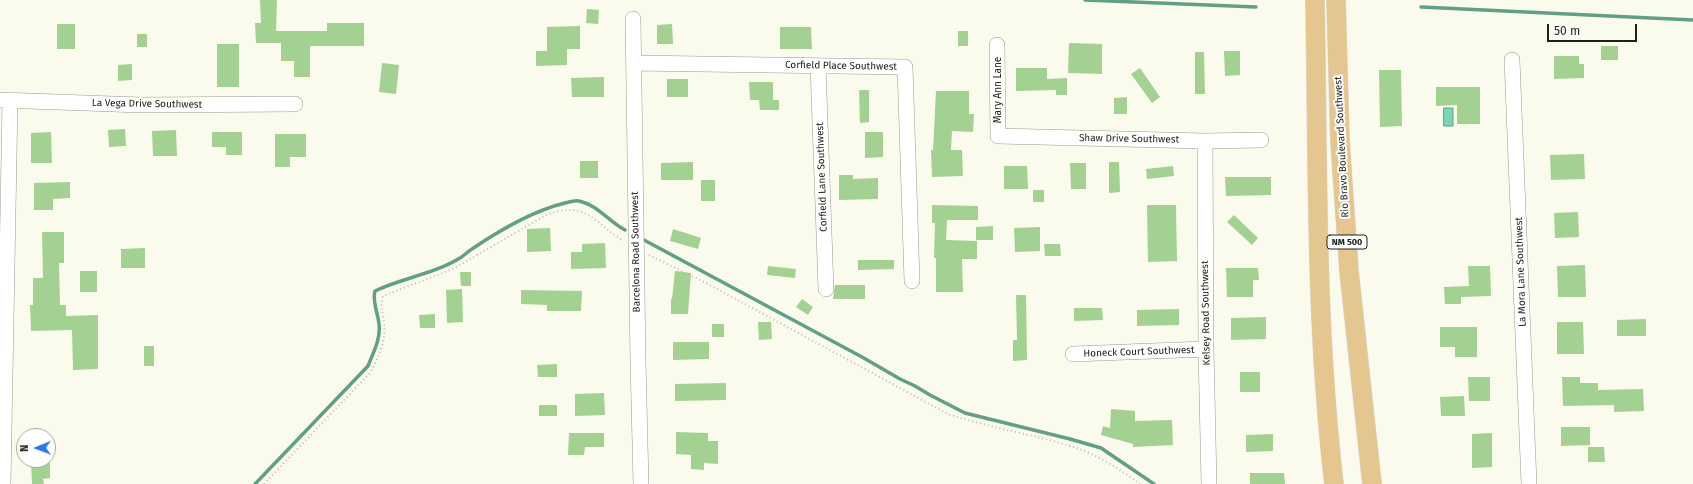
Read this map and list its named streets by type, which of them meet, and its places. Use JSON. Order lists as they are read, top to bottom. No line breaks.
{"streets":{"main road":["Rio Bravo Boulevard Southwest","NM 500"],"street":["Corfield Place Southwest","Mary Ann Lane","La Vega Drive Southwest","Shaw Drive Southwest","Corfield Lane Southwest","Barcelona Road Southwest","La Mora Lane Southwest","Kelsey Road Southwest","Honeck Court Southwest"]},"crossings":[["Corfield Place Southwest","Corfield Lane Southwest"],["Corfield Place Southwest","Barcelona Road Southwest"],["Mary Ann Lane","Shaw Drive Southwest"],["Shaw Drive Southwest","Kelsey Road Southwest"],["Kelsey Road Southwest","Honeck Court Southwest"]],"scale_bar":"50 m","north":"left"}
